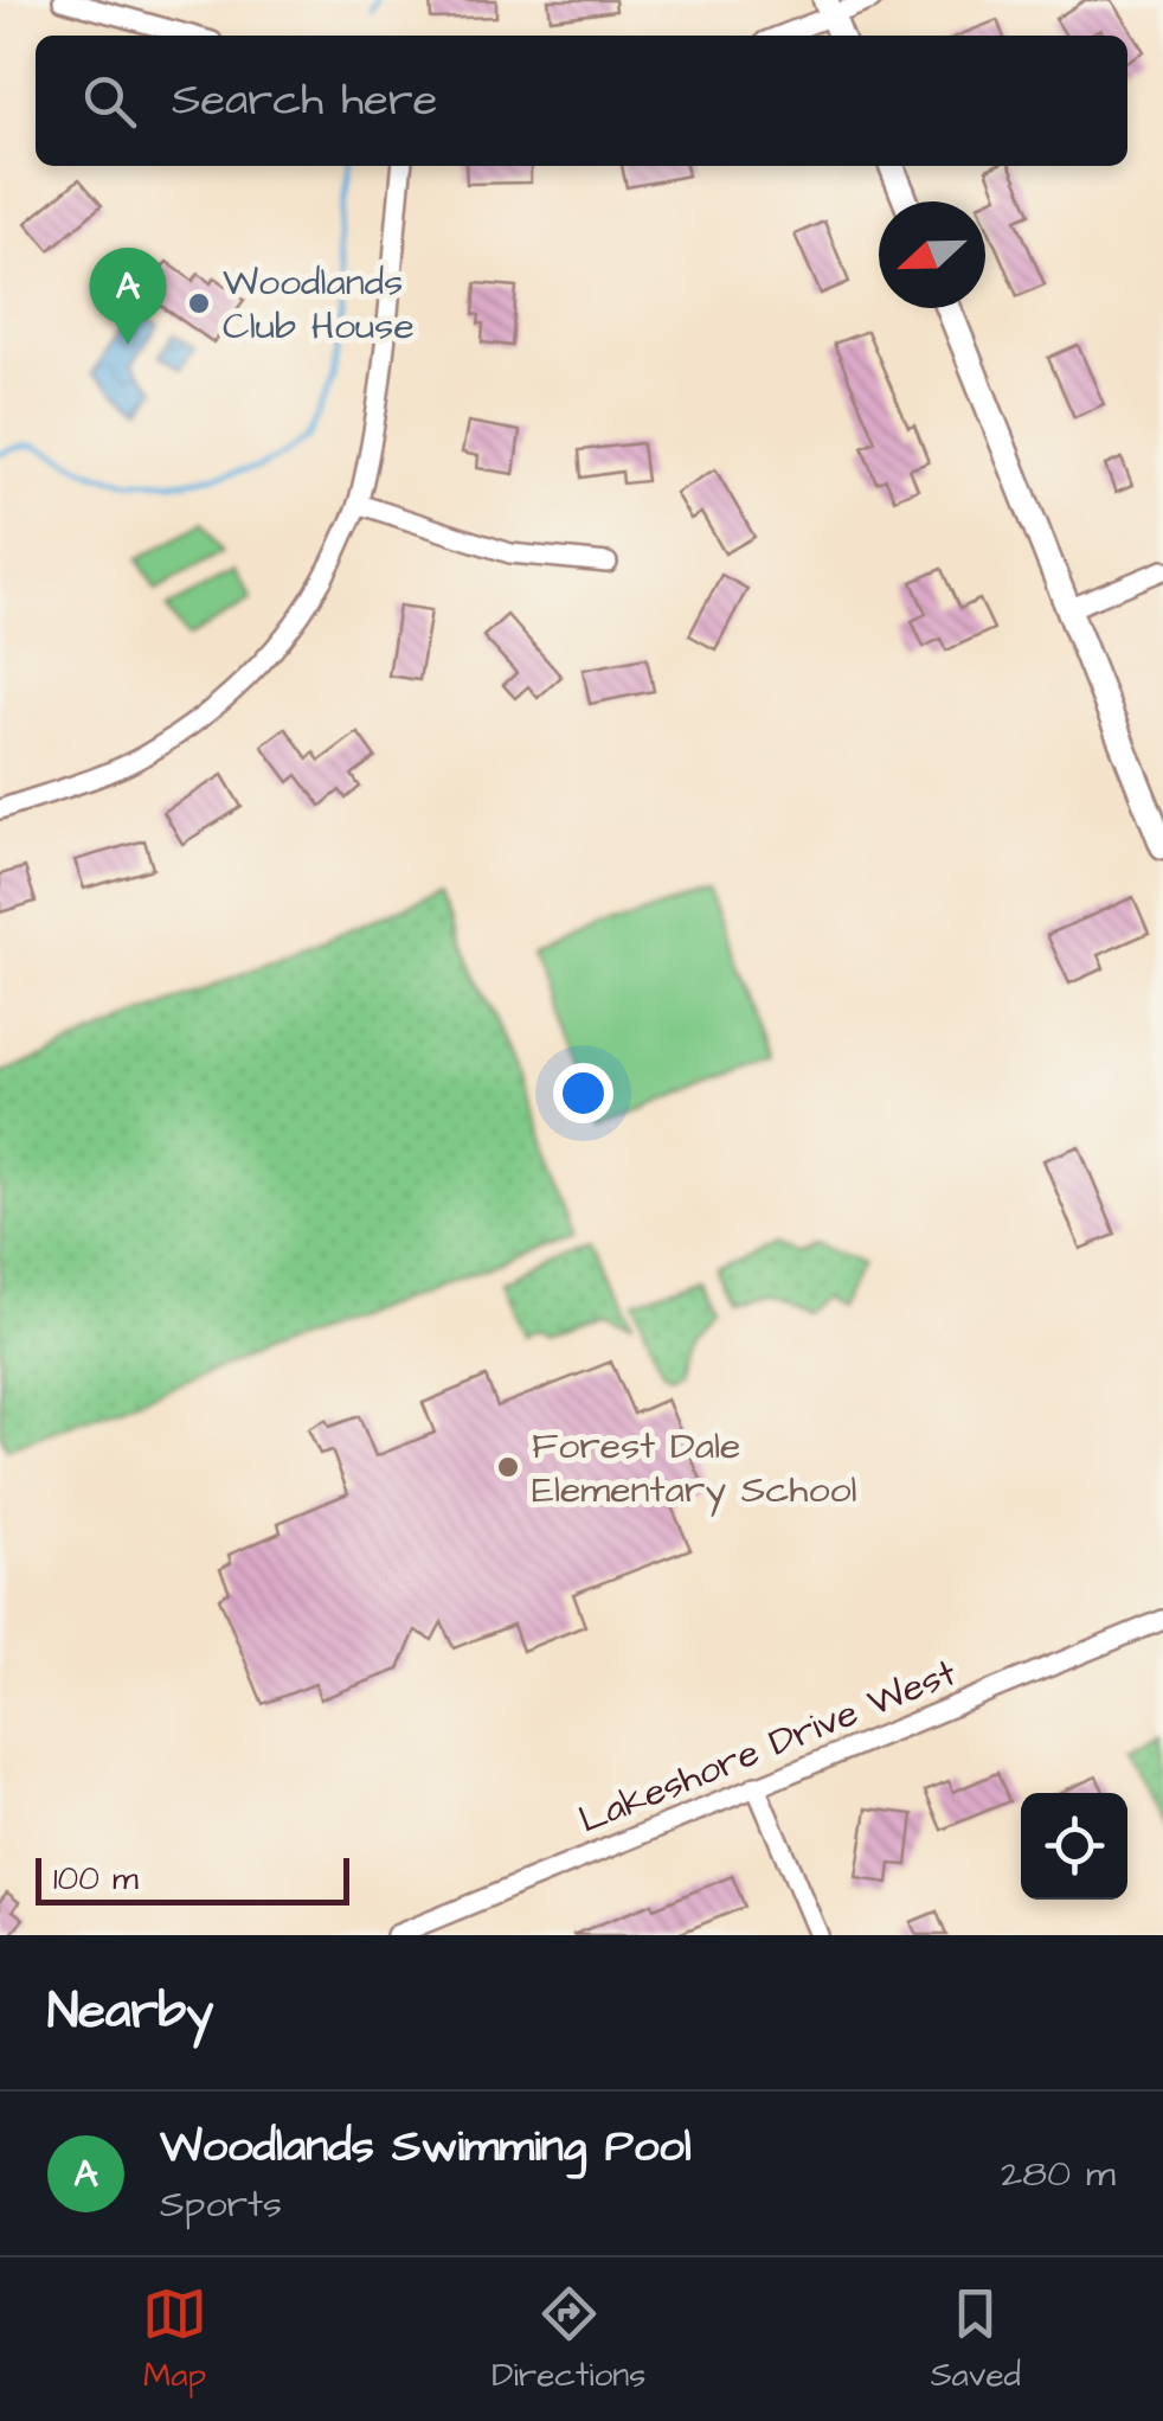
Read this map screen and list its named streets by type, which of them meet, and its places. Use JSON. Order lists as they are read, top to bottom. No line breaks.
{"streets":{"street":["Lakeshore Drive West"]},"places":["Woodlands Club House","Forest Dale Elementary School"],"scale_bar":"100 m","north":"left","page":{"search":"Search here","pins":"A","scale":"100 m","heading":"Nearby","list":[{"mark":"A","name":"Woodlands Swimming Pool","note":"Sports","value":"280 m"}],"nav":["Map","Directions","Saved"]}}
